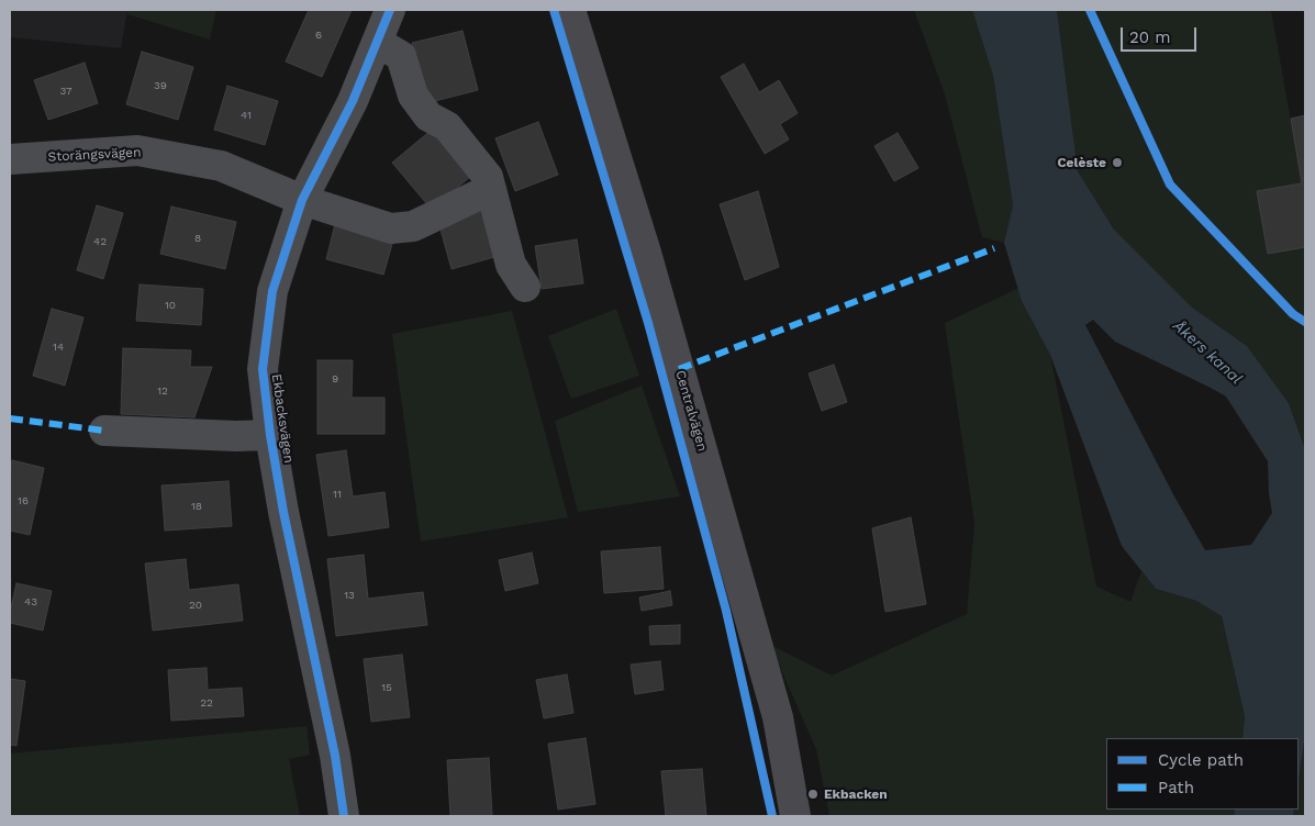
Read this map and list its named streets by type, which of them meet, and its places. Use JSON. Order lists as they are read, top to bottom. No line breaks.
{"streets":{"street":["Storängsvägen","Centralvägen","Ekbacksvägen"]},"crossings":[["Storängsvägen","Ekbacksvägen"]],"water":["Åkers kanal"],"places":["Celèste","Ekbacken"],"house_numbers":["6","39","37","41","8","42","10","14","9","12","11","16","18","13","43","20","15","22"],"legend":["Cycle path","Path"],"scale_bar":"20 m"}
